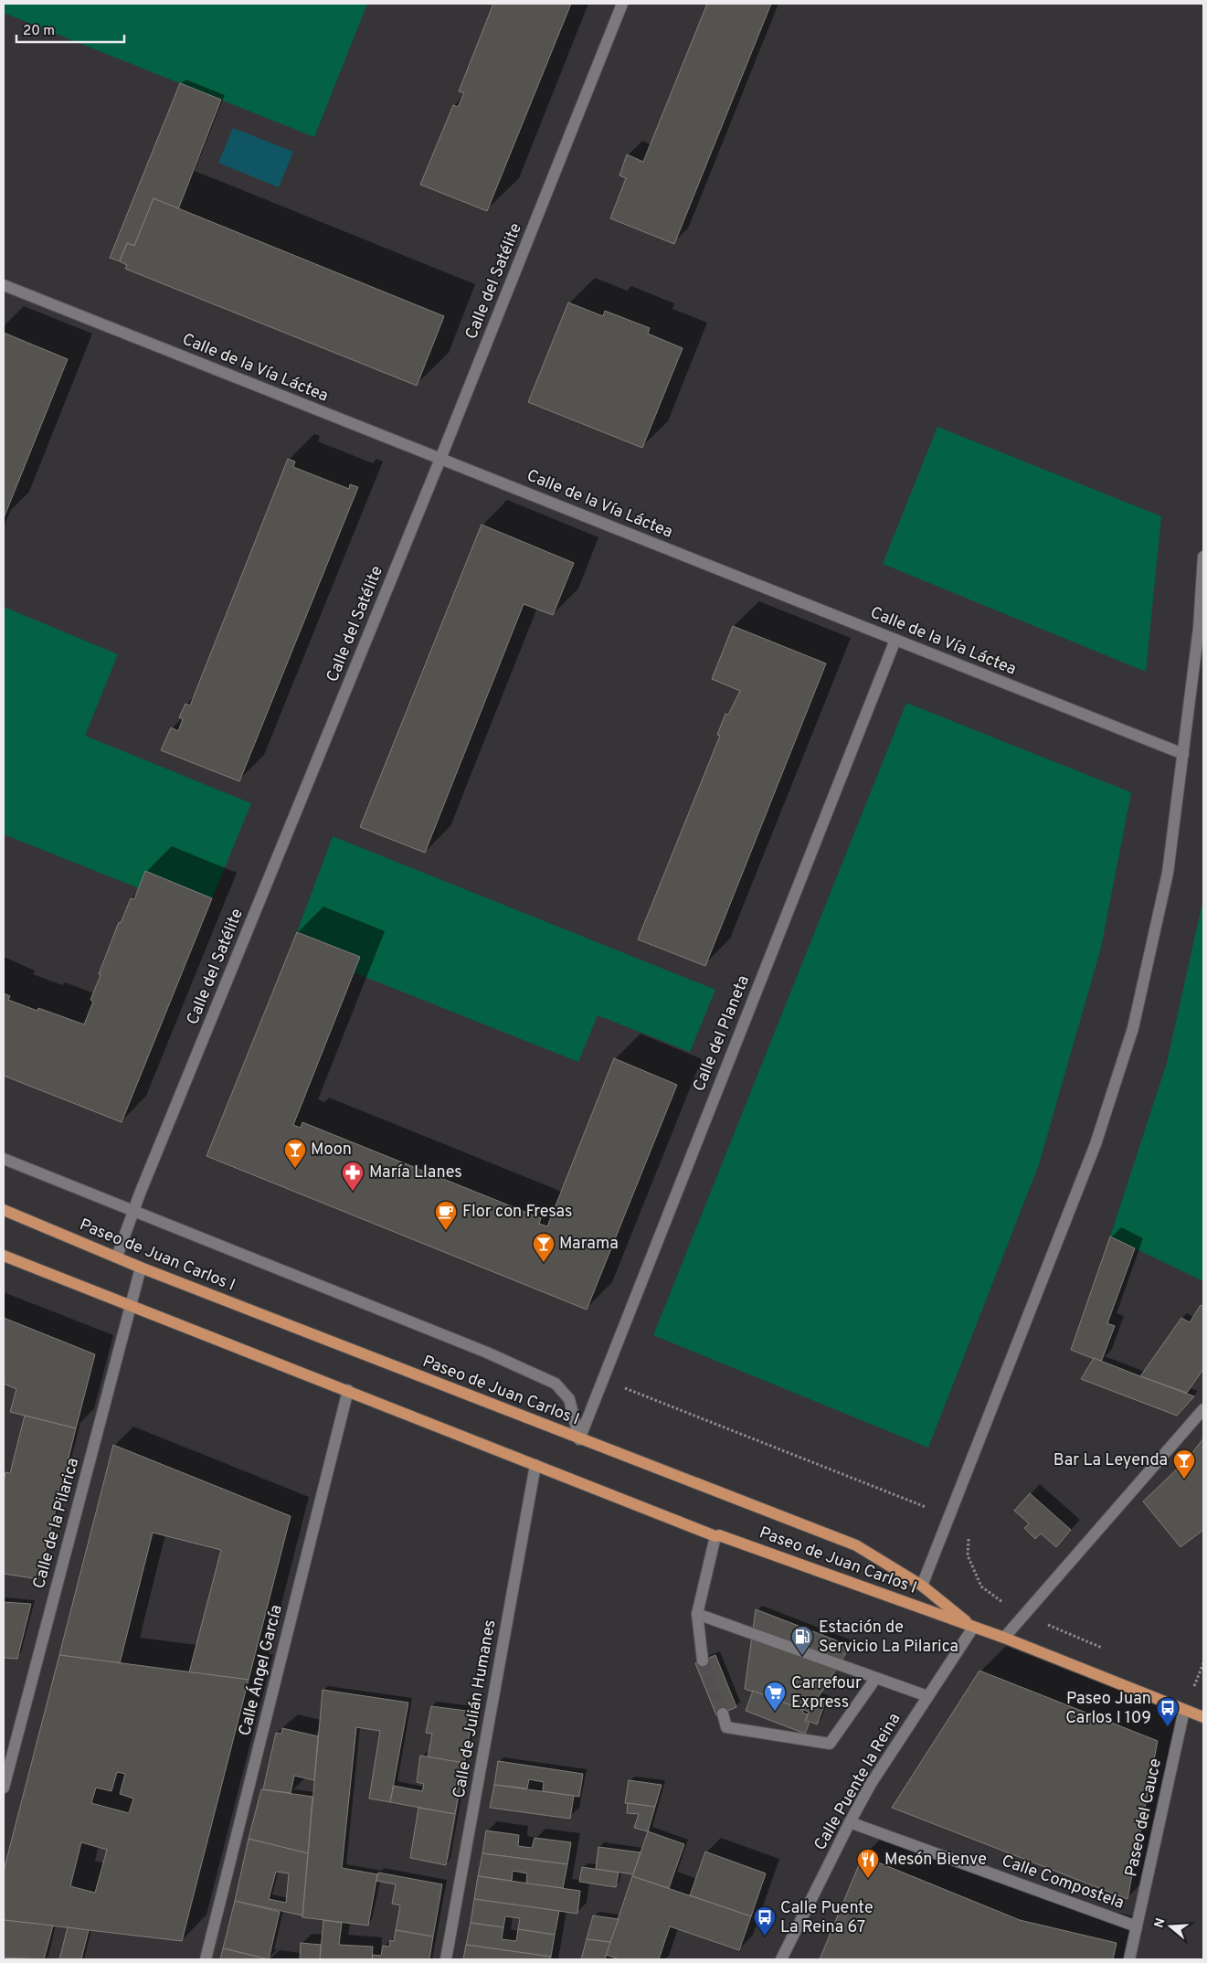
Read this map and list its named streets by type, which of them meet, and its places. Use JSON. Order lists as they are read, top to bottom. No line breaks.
{"streets":{"main road":["Paseo de Juan Carlos I"],"street":["Calle del Satélite","Calle de la Vía Láctea","Calle del Planeta","Calle de la Pilarica","Calle Ángel García","Calle de Julián Humanes","Calle Puente la Reina","Paseo del Cauce","Calle Compostela"]},"crossings":[["Calle del Satélite","Calle de la Vía Láctea"],["Calle del Satélite","Paseo de Juan Carlos I"],["Calle de la Vía Láctea","Calle del Planeta"],["Calle del Planeta","Paseo de Juan Carlos I"],["Paseo de Juan Carlos I","Calle de la Pilarica"],["Paseo de Juan Carlos I","Calle Ángel García"],["Paseo de Juan Carlos I","Calle de Julián Humanes"],["Paseo de Juan Carlos I","Calle Puente la Reina"],["Paseo de Juan Carlos I","Paseo del Cauce"],["Calle Puente la Reina","Calle Compostela"],["Paseo del Cauce","Calle Compostela"]],"places":{"bar":["Moon","Marama","Bar La Leyenda"],"pharmacy":["María Llanes"],"cafe":["Flor con Fresas"],"fuel station":["Estación de Servicio La Pilarica"],"supermarket":["Carrefour Express"],"bus stop":["Paseo Juan Carlos I 109","Calle Puente La Reina 67"],"restaurant":["Mesón Bienve"]},"scale_bar":"20 m","north":"left"}
